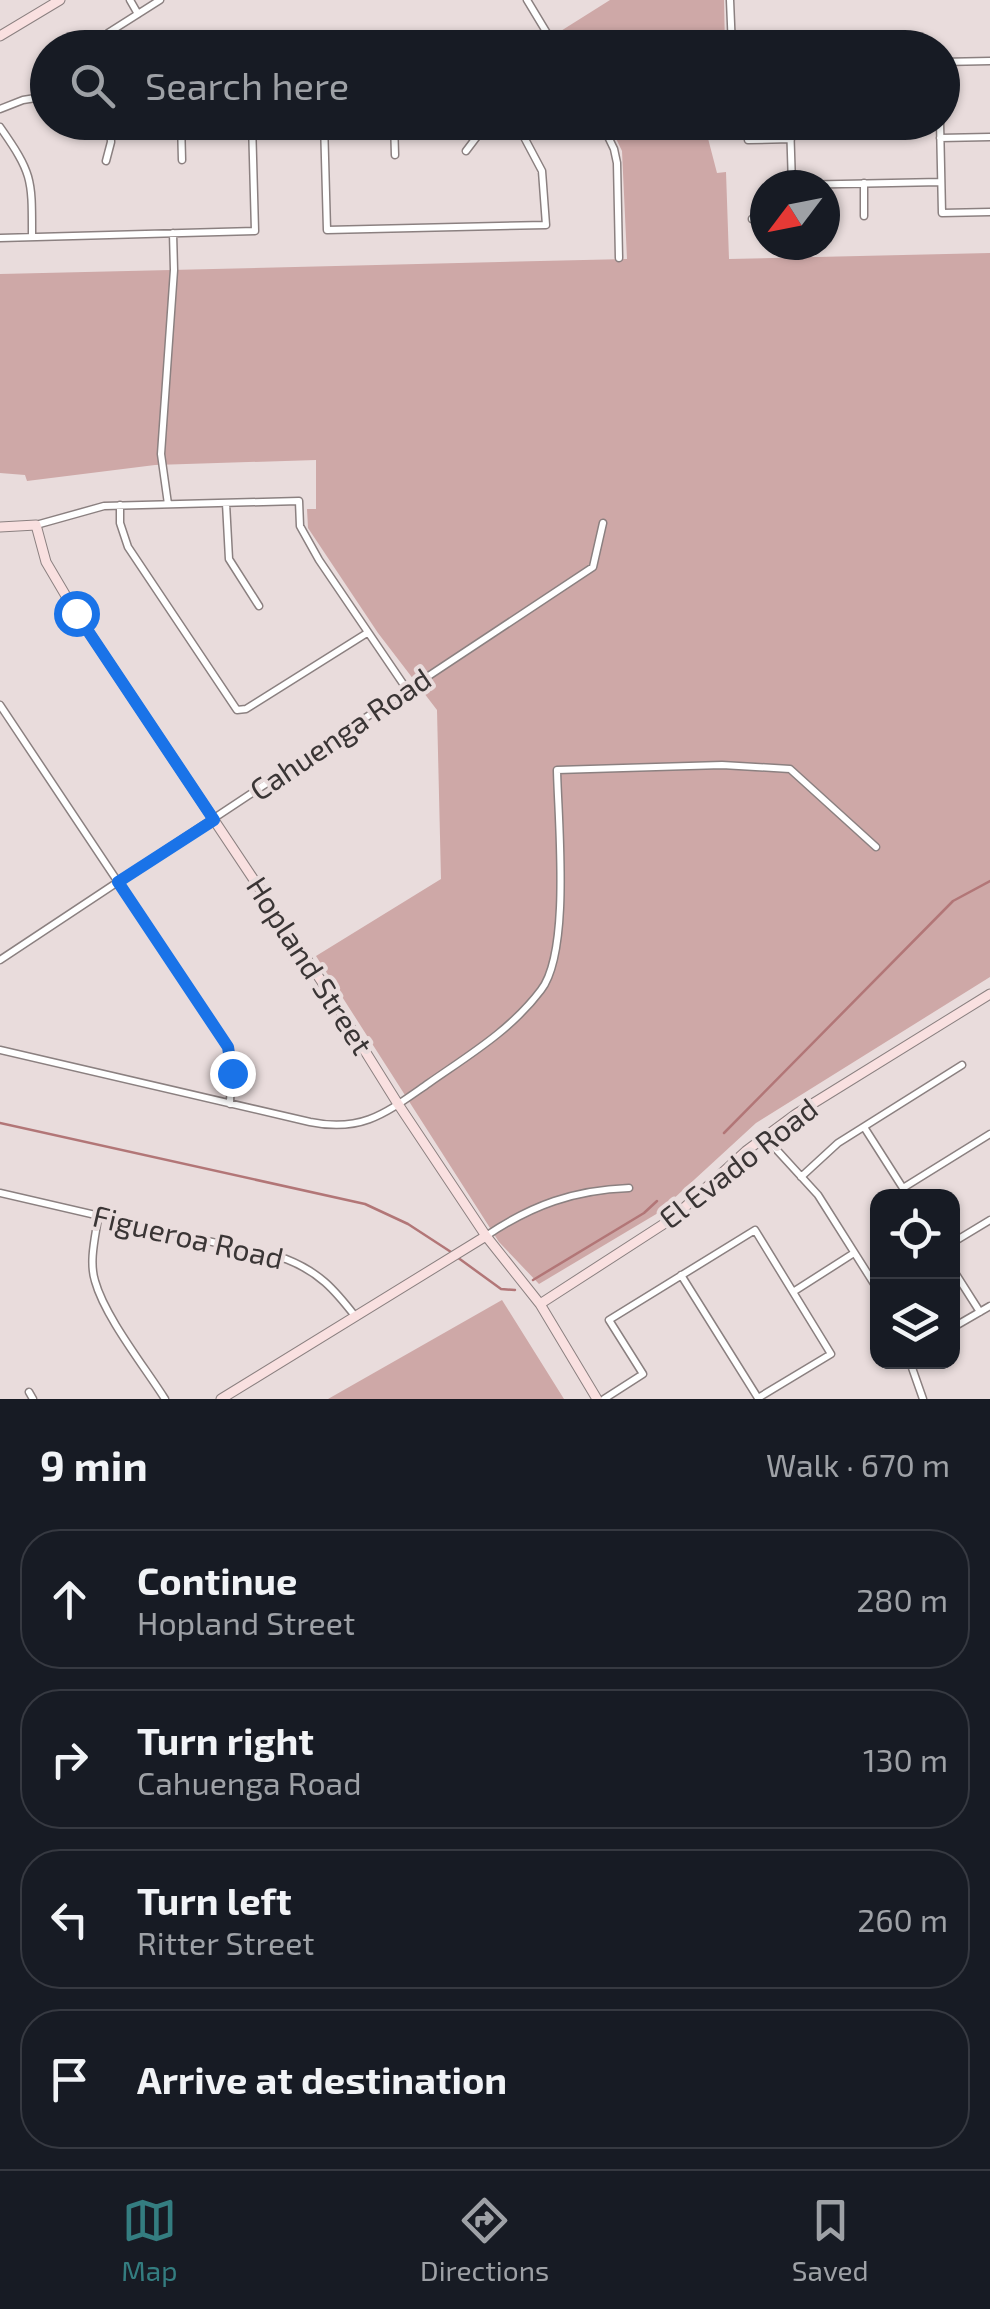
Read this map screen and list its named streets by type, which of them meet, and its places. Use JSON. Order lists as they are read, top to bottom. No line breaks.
{"streets":{"street":["Cahuenga Road","Hopland Street","El Evado Road","Figueroa Road"]},"crossings":[["Cahuenga Road","Hopland Street"],["Hopland Street","El Evado Road"]],"north":"bottom left","page":{"search":"Search here","heading":["9 min","Walk · 670 m"],"list":[["Continue","Hopland Street","280 m"],["Turn right","Cahuenga Road","130 m"],["Turn left","Ritter Street","260 m"],"Arrive at destination"],"nav":["Map","Directions","Saved"]}}
